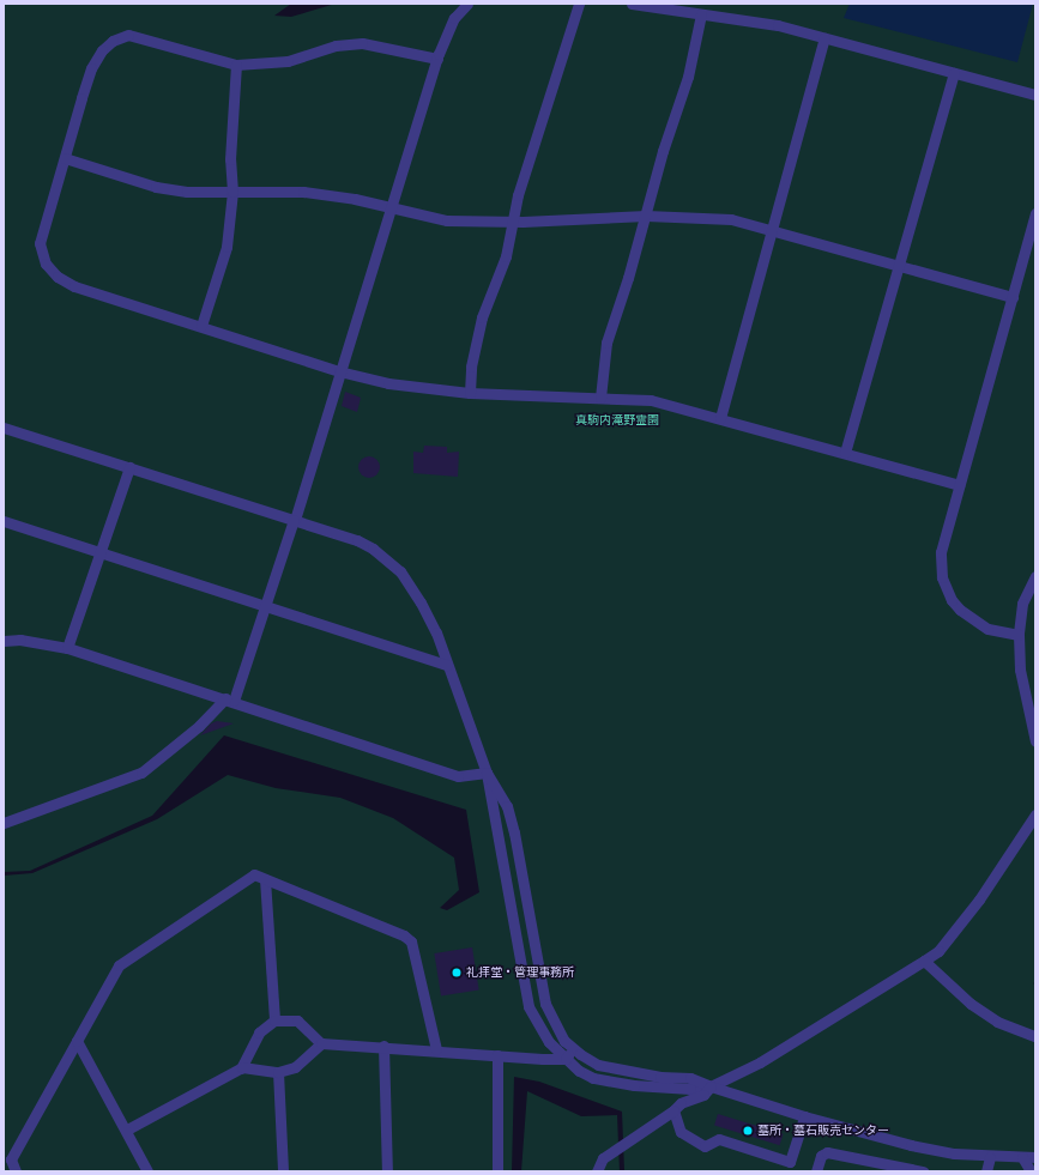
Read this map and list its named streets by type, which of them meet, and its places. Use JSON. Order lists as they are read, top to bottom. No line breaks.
{"parks":["真駒内滝野霊園"],"places":["礼拝堂・管理事務所","墓所・墓石販売センター"]}
